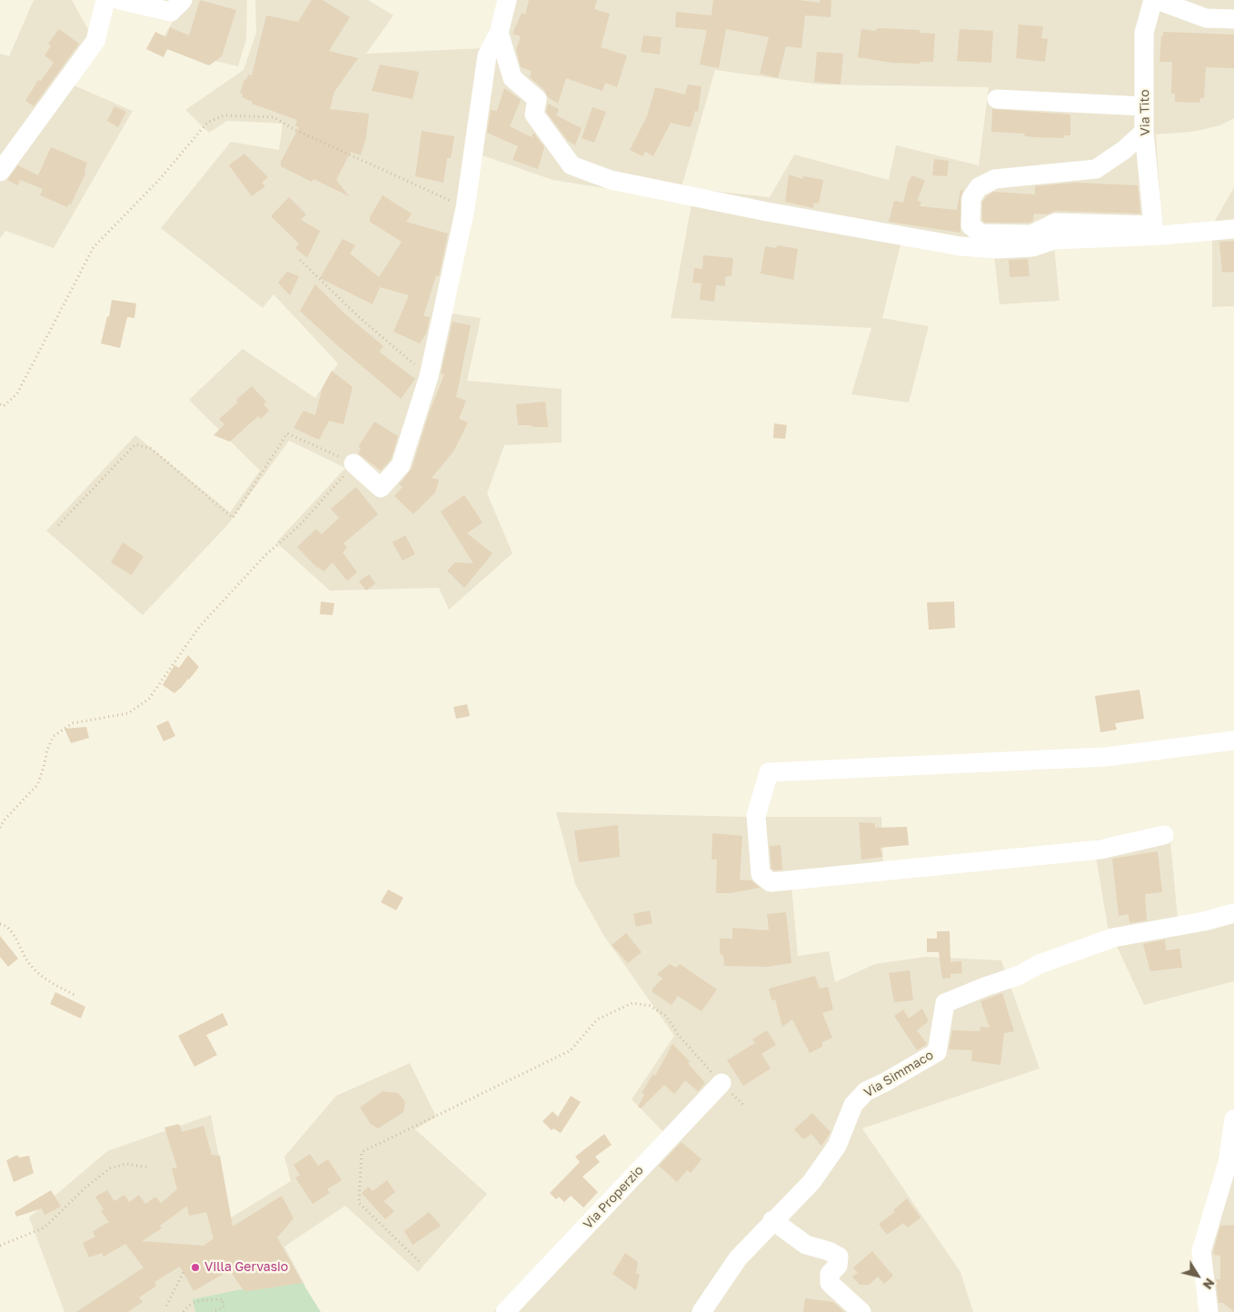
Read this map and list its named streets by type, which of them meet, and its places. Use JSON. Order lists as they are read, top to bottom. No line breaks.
{"streets":{"street":["Via Tito","Via Simmaco","Via Properzio"]},"places":["Villa Gervasio"],"north":"bottom right"}
